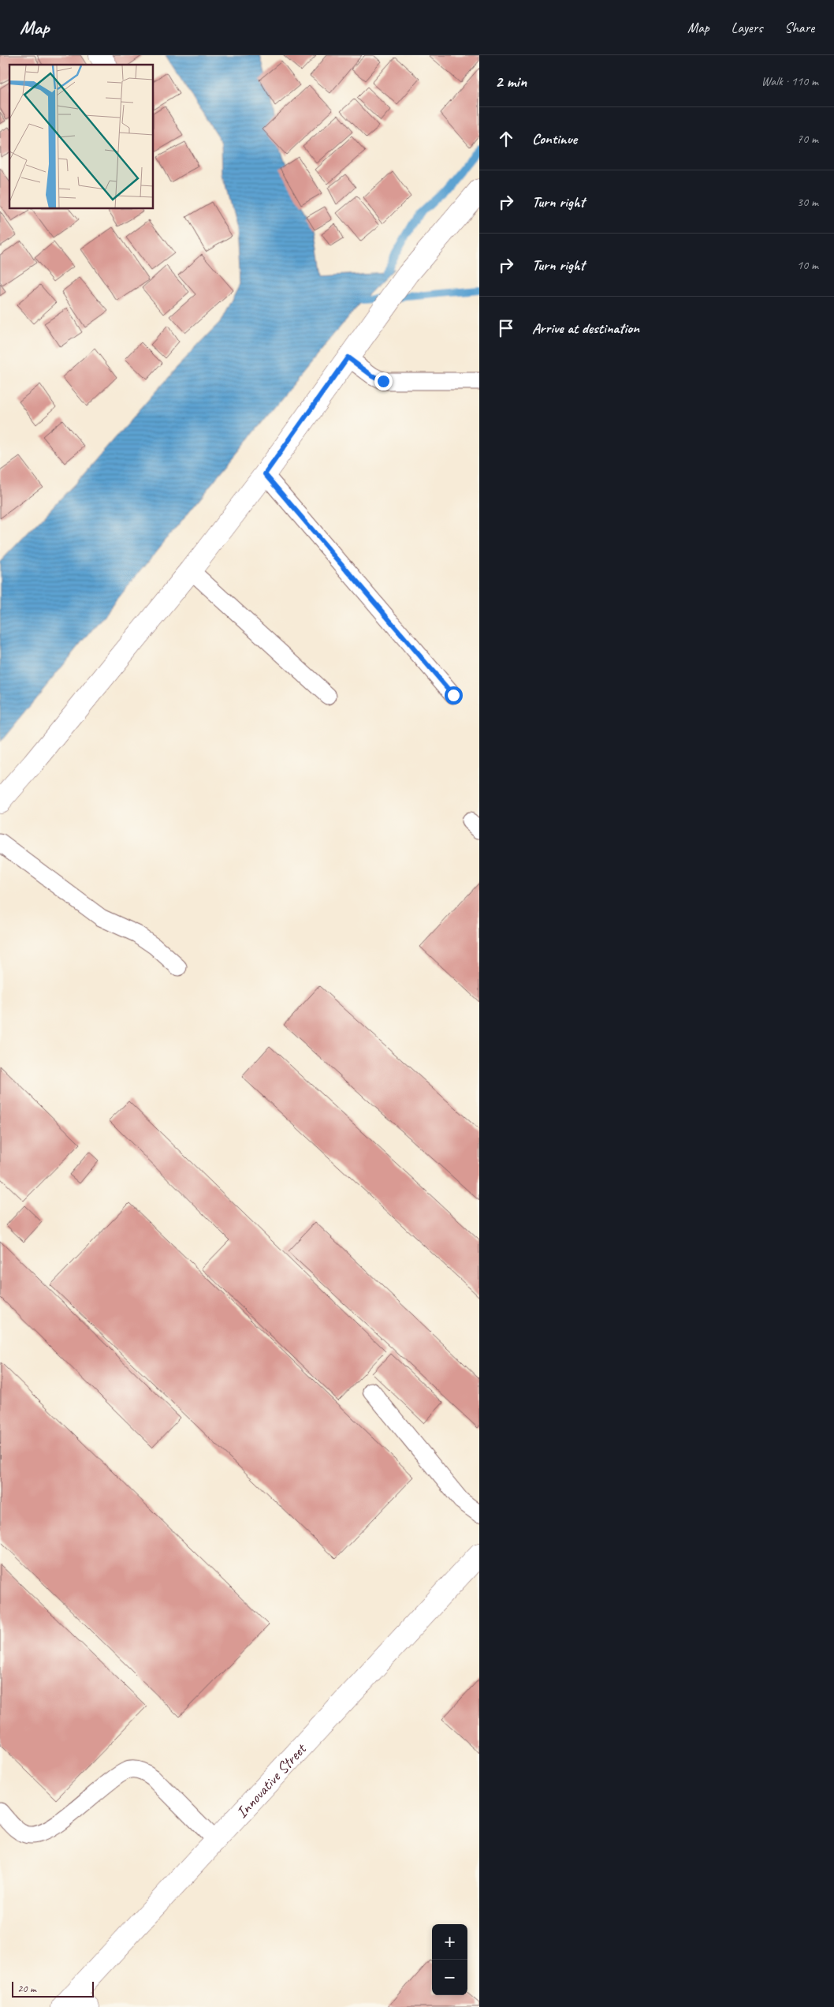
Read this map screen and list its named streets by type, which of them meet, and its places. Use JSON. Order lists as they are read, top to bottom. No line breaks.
{"streets":{"street":["Innovative Street"]},"scale_bar":"20 m","page":{"header":"Map","nav":["Map","Layers","Share"],"heading":["2 min","Walk · 110 m"],"list":[["Continue","70 m"],["Turn right","30 m"],["Turn right","10 m"],"Arrive at destination"],"map_buttons":["+","−"],"scale":"20 m"}}
